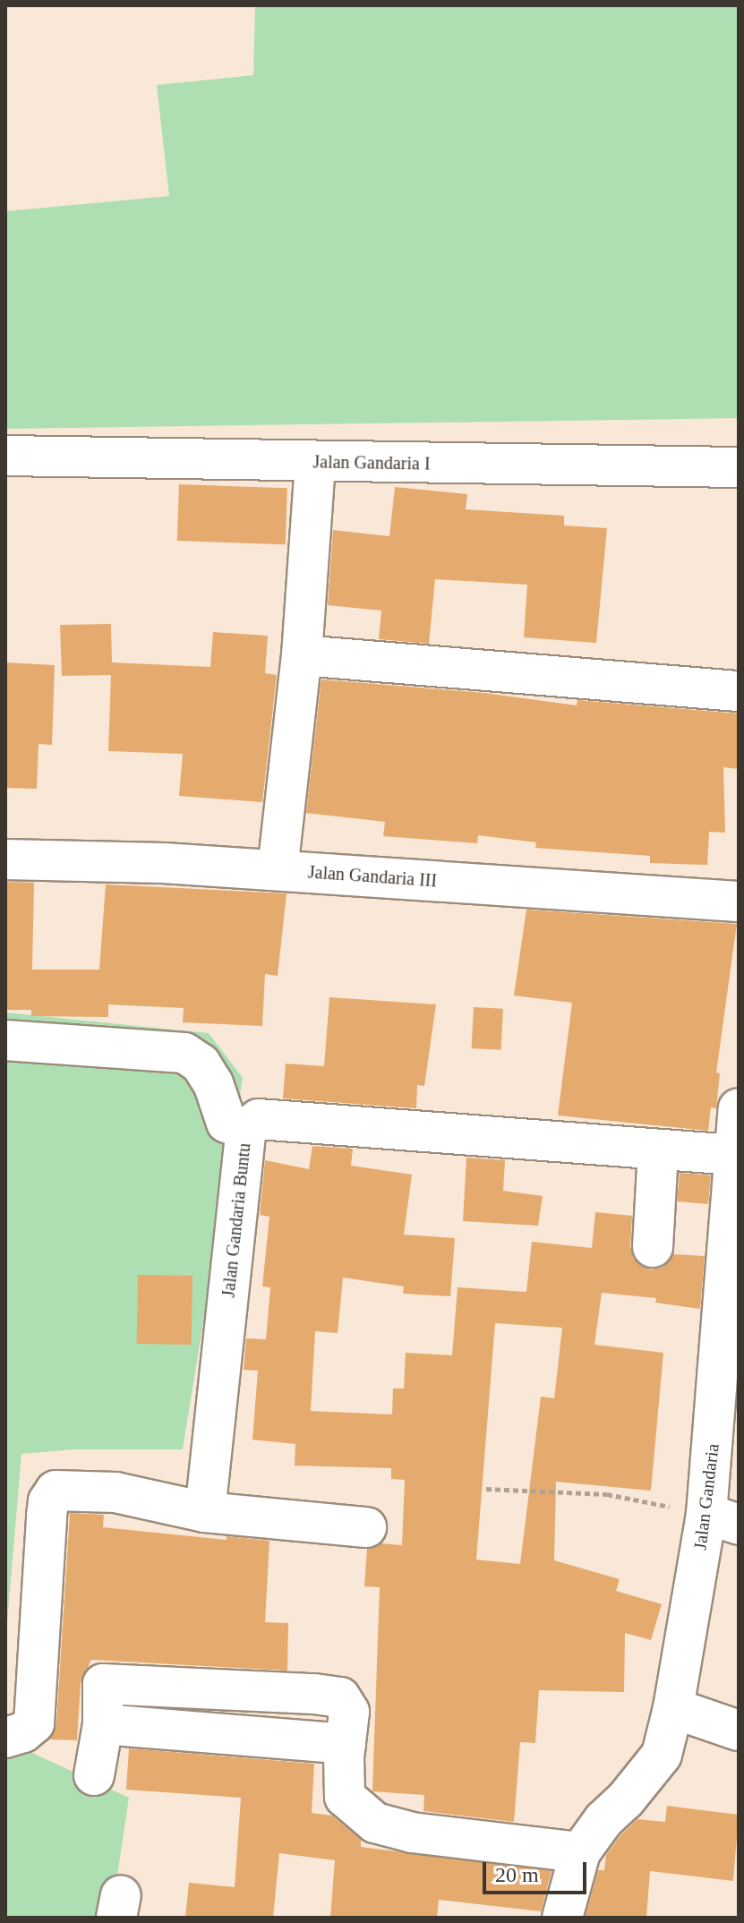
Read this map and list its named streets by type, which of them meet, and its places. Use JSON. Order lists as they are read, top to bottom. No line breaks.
{"streets":{"street":["Jalan Gandaria I","Jalan Gandaria III","Jalan Gandaria Buntu","Jalan Gandaria"]},"crossings":[["Jalan Gandaria Buntu","Jalan Gandaria"]],"scale_bar":"20 m"}
